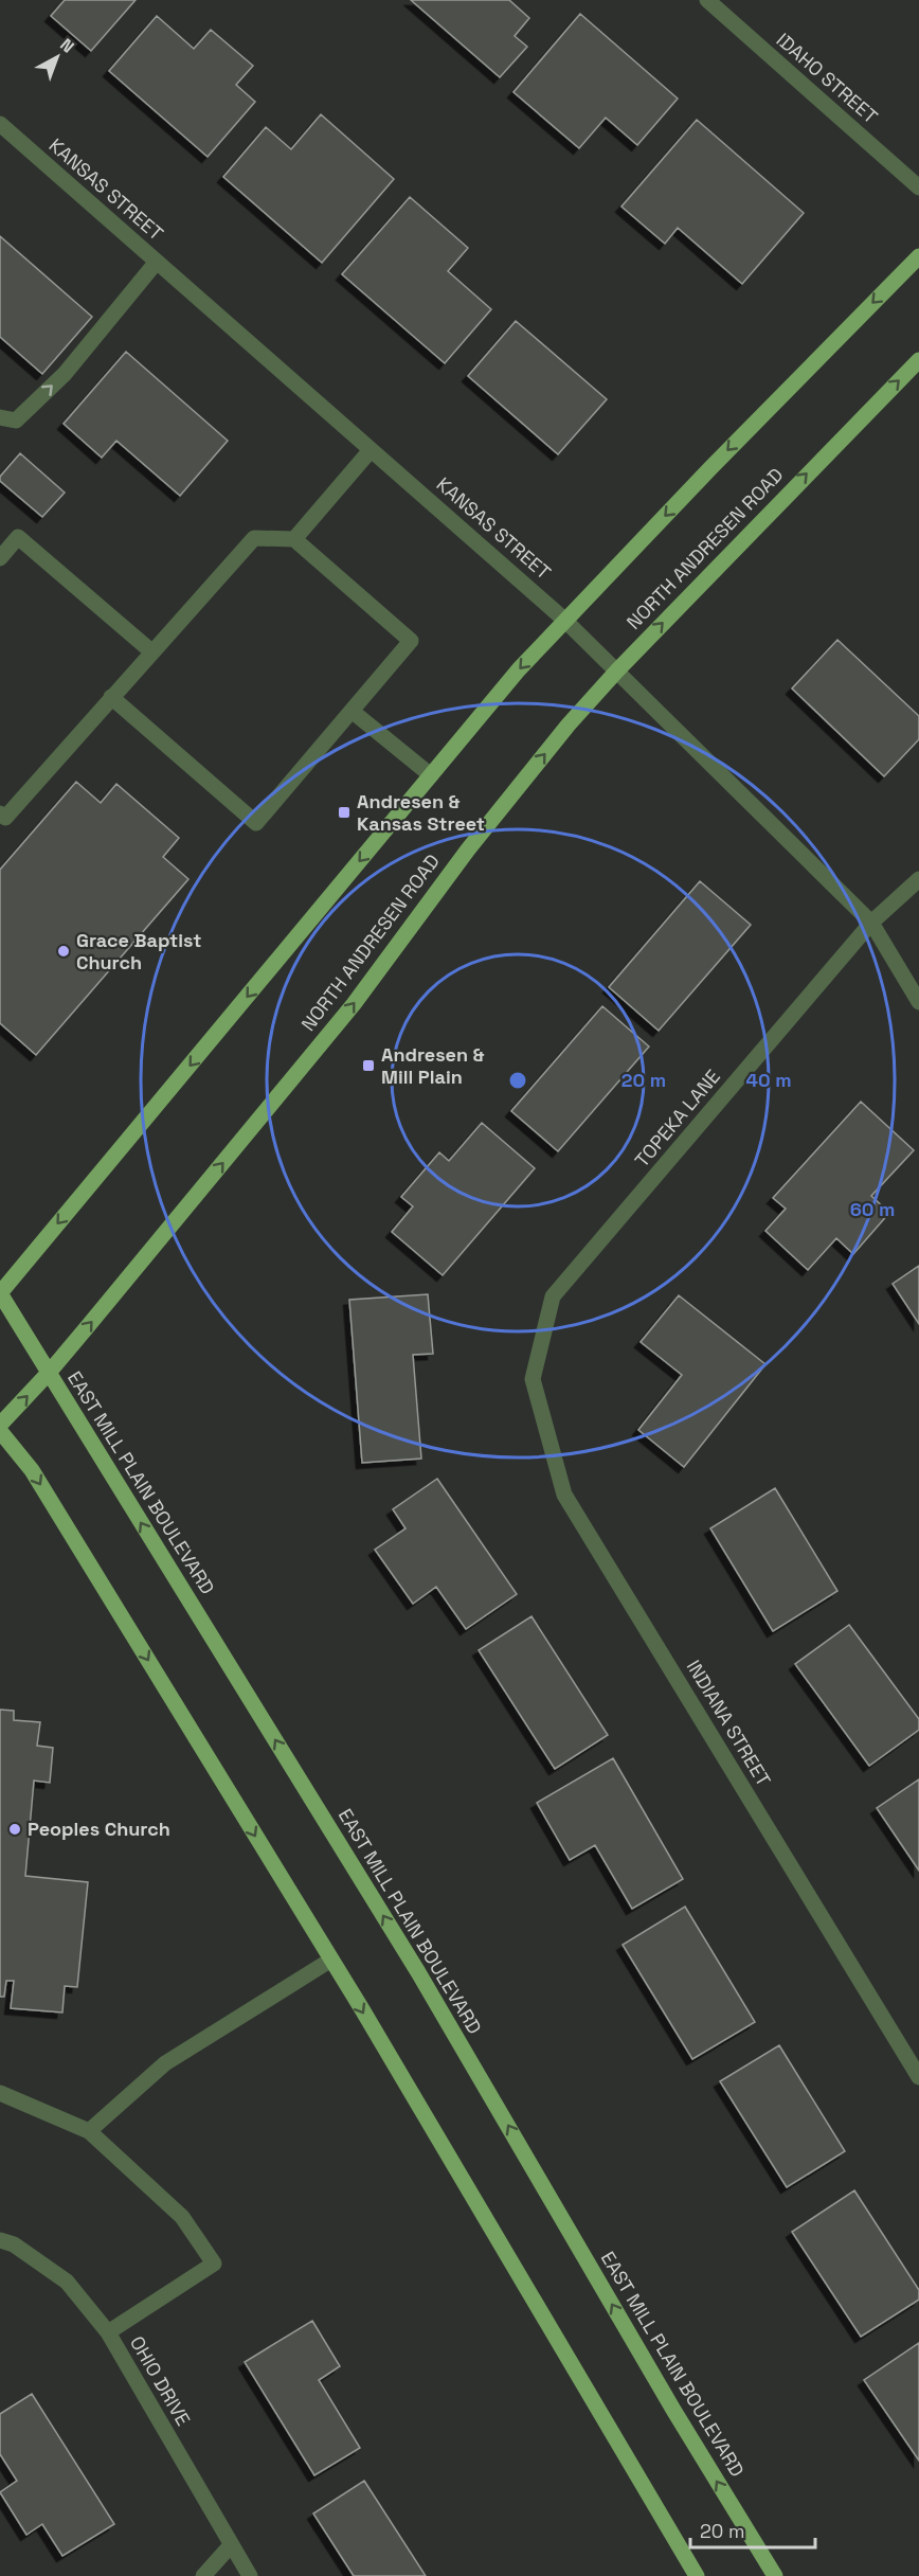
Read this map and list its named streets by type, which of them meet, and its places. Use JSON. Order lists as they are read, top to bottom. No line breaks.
{"streets":{"main road":["NORTH ANDRESEN ROAD","EAST MILL PLAIN BOULEVARD"],"street":["IDAHO STREET","KANSAS STREET","TOPEKA LANE","INDIANA STREET","OHIO DRIVE"]},"crossings":[["KANSAS STREET","NORTH ANDRESEN ROAD"],["KANSAS STREET","TOPEKA LANE"],["NORTH ANDRESEN ROAD","EAST MILL PLAIN BOULEVARD"],["TOPEKA LANE","INDIANA STREET"]],"places":{"transit":["Andresen & Kansas Street","Andresen & Mill Plain"],"other":["Grace Baptist Church","Peoples Church"]},"scale_bar":"20 m","north":"top right","rings":["20 m","40 m","60 m"]}
